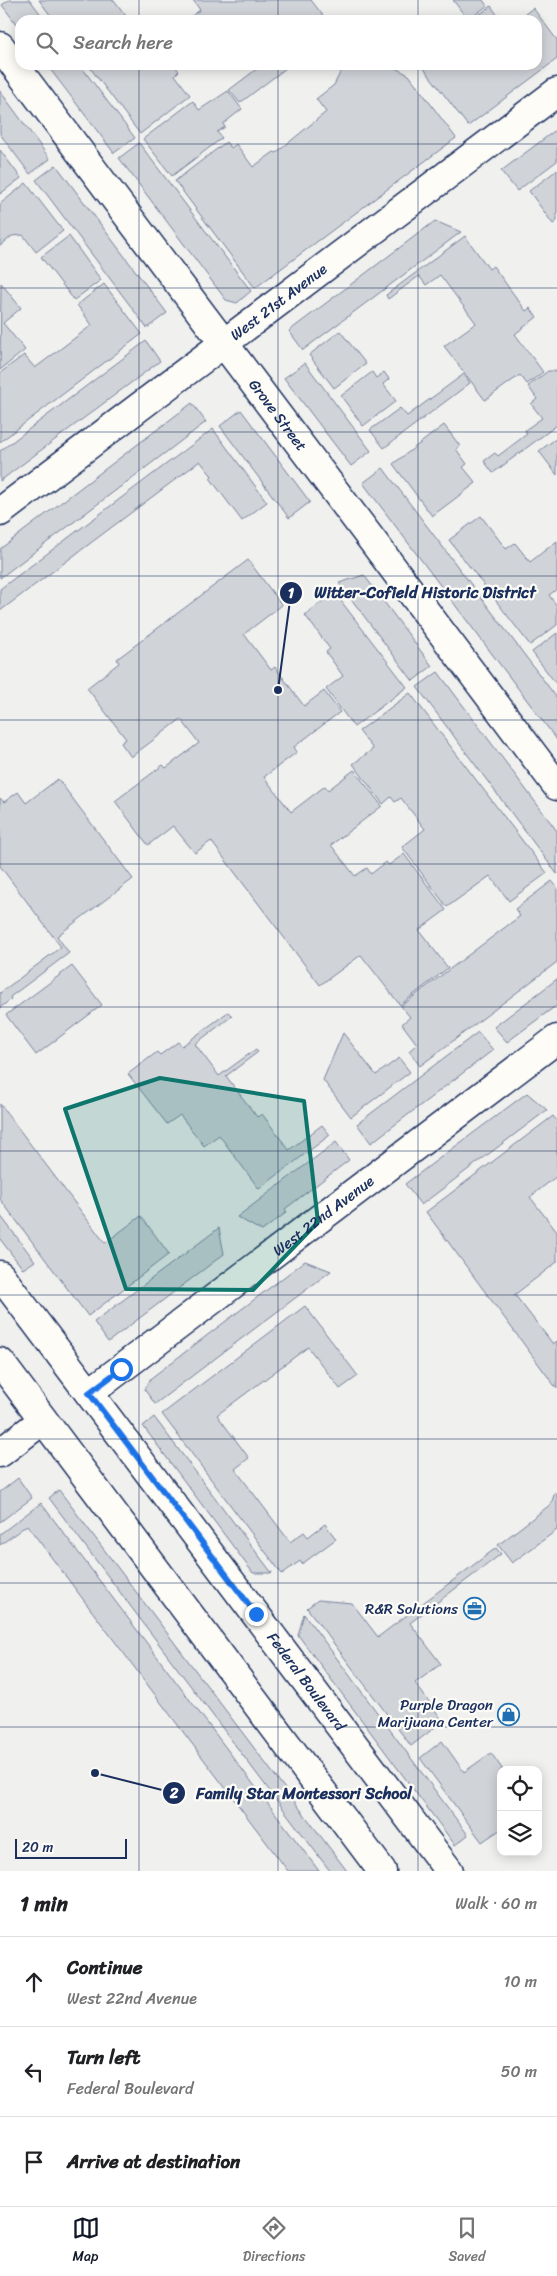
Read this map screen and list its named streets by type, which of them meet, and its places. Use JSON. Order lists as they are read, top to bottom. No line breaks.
{"streets":{"street":["West 21st Avenue","Grove Street","West 22nd Avenue","Federal Boulevard"]},"crossings":[["West 21st Avenue","Grove Street"],["West 22nd Avenue","Federal Boulevard"]],"places":{"other":["Witter-Cofield Historic District","Family Star Montessori School"],"office":["R&R Solutions"],"shop":["Purple Dragon Marijuana Center"]},"scale_bar":"20 m","page":{"search":"Search here","scale":"20 m","heading":["1 min","Walk · 60 m"],"list":[["Continue","West 22nd Avenue","10 m"],["Turn left","Federal Boulevard","50 m"],"Arrive at destination"],"nav":["Map","Directions","Saved"]}}
